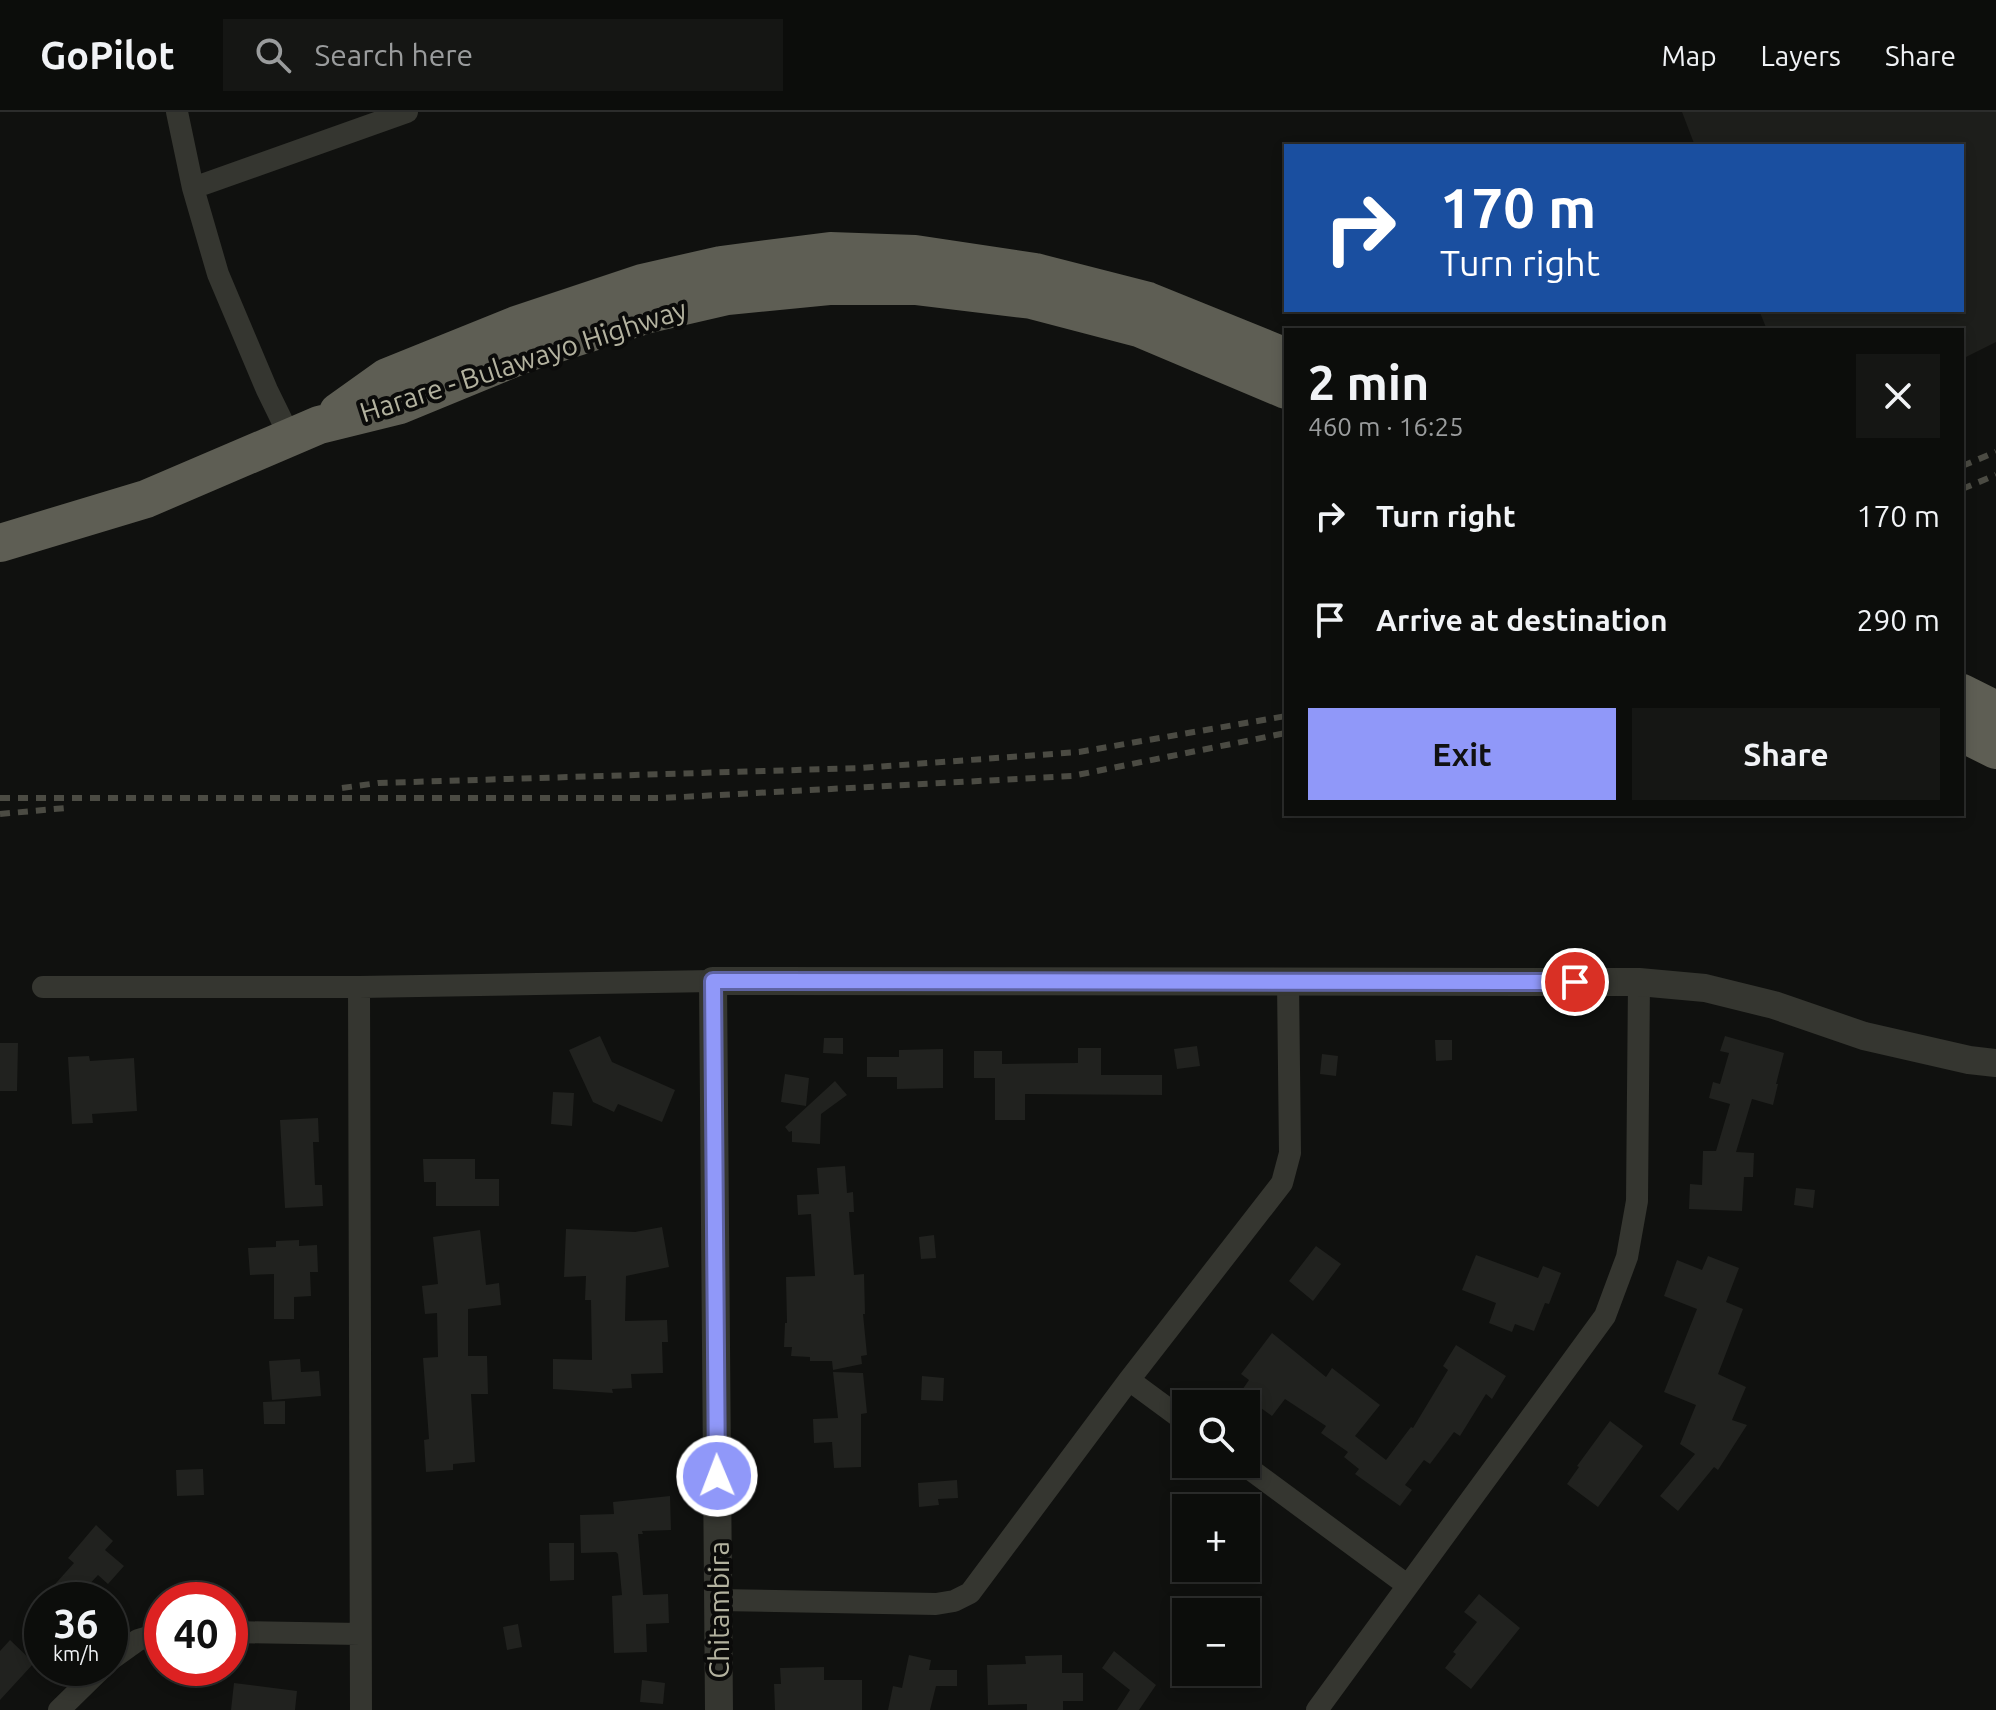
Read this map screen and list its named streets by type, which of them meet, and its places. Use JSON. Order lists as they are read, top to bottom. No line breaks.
{"streets":{"highway":["Harare - Bulawayo Highway"],"street":["Chitambira"]},"page":{"header":"GoPilot","search":"Search here","nav":["Map","Layers","Share"],"turn":["170 m","Turn right"],"heading":["2 min","460 m · 16:25"],"list":[{"name":"Turn right","value":"170 m"},{"name":"Arrive at destination","value":"290 m"}],"buttons":["Exit","Share"],"map_buttons":["+","−"],"speed":"36 km/h","limit":"40"}}
